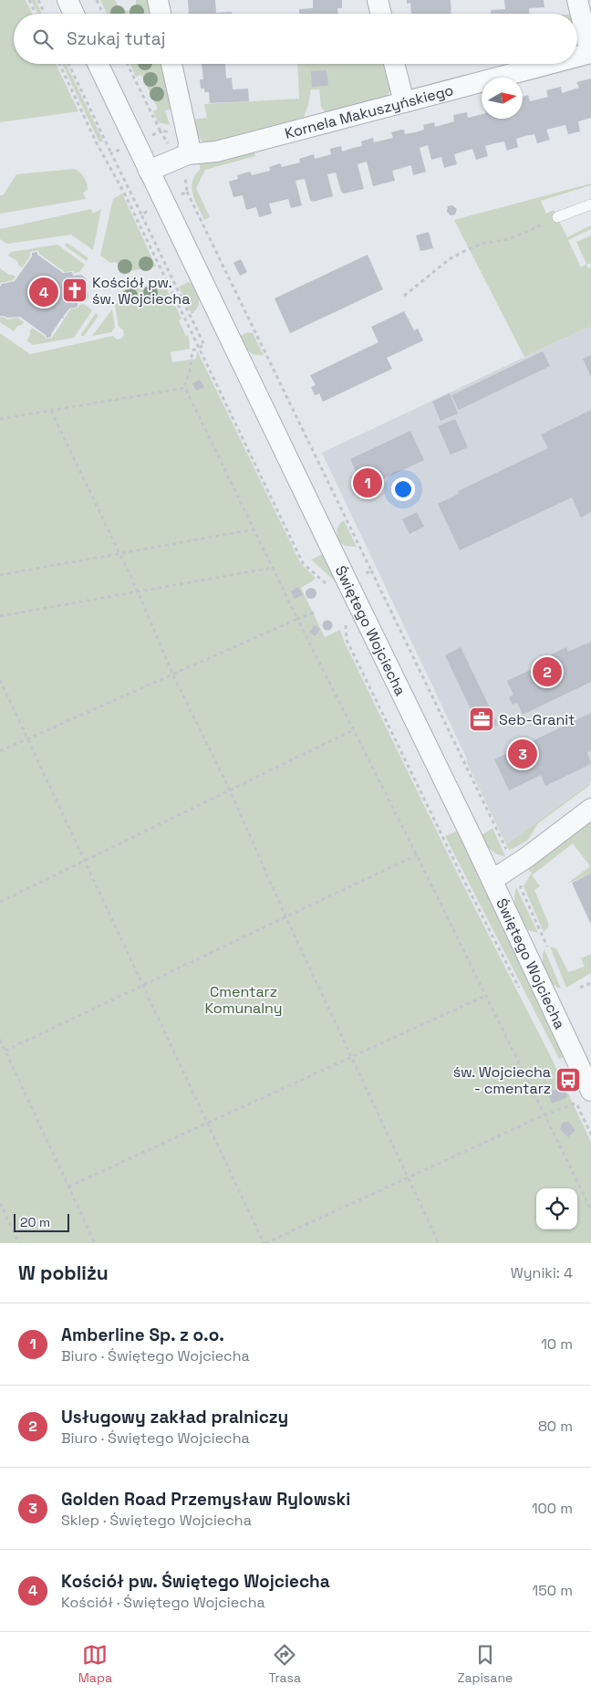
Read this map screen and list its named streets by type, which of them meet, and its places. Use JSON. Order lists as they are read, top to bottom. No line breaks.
{"streets":{"street":["Kornela Makuszyńskiego","Świętego Wojciecha"]},"crossings":[["Kornela Makuszyńskiego","Świętego Wojciecha"]],"parks":["Cmentarz Komunalny"],"places":{"church":["Kościół pw. św. Wojciecha"],"office":["Seb-Granit"],"bus stop":["św. Wojciecha - cmentarz"]},"scale_bar":"20 m","north":"right","page":{"search":"Szukaj tutaj","pins":["4","1","2","3"],"scale":"20 m","heading":["W pobliżu","Wyniki: 4"],"list":[{"mark":"1","name":"Amberline Sp. z o.o.","note":"Biuro · Świętego Wojciecha","value":"10 m"},{"mark":"2","name":"Usługowy zakład pralniczy","note":"Biuro · Świętego Wojciecha","value":"80 m"},{"mark":"3","name":"Golden Road Przemysław Rylowski","note":"Sklep · Świętego Wojciecha","value":"100 m"},{"mark":"4","name":"Kościół pw. Świętego Wojciecha","note":"Kościół · Świętego Wojciecha","value":"150 m"}],"nav":["Mapa","Trasa","Zapisane"]}}
